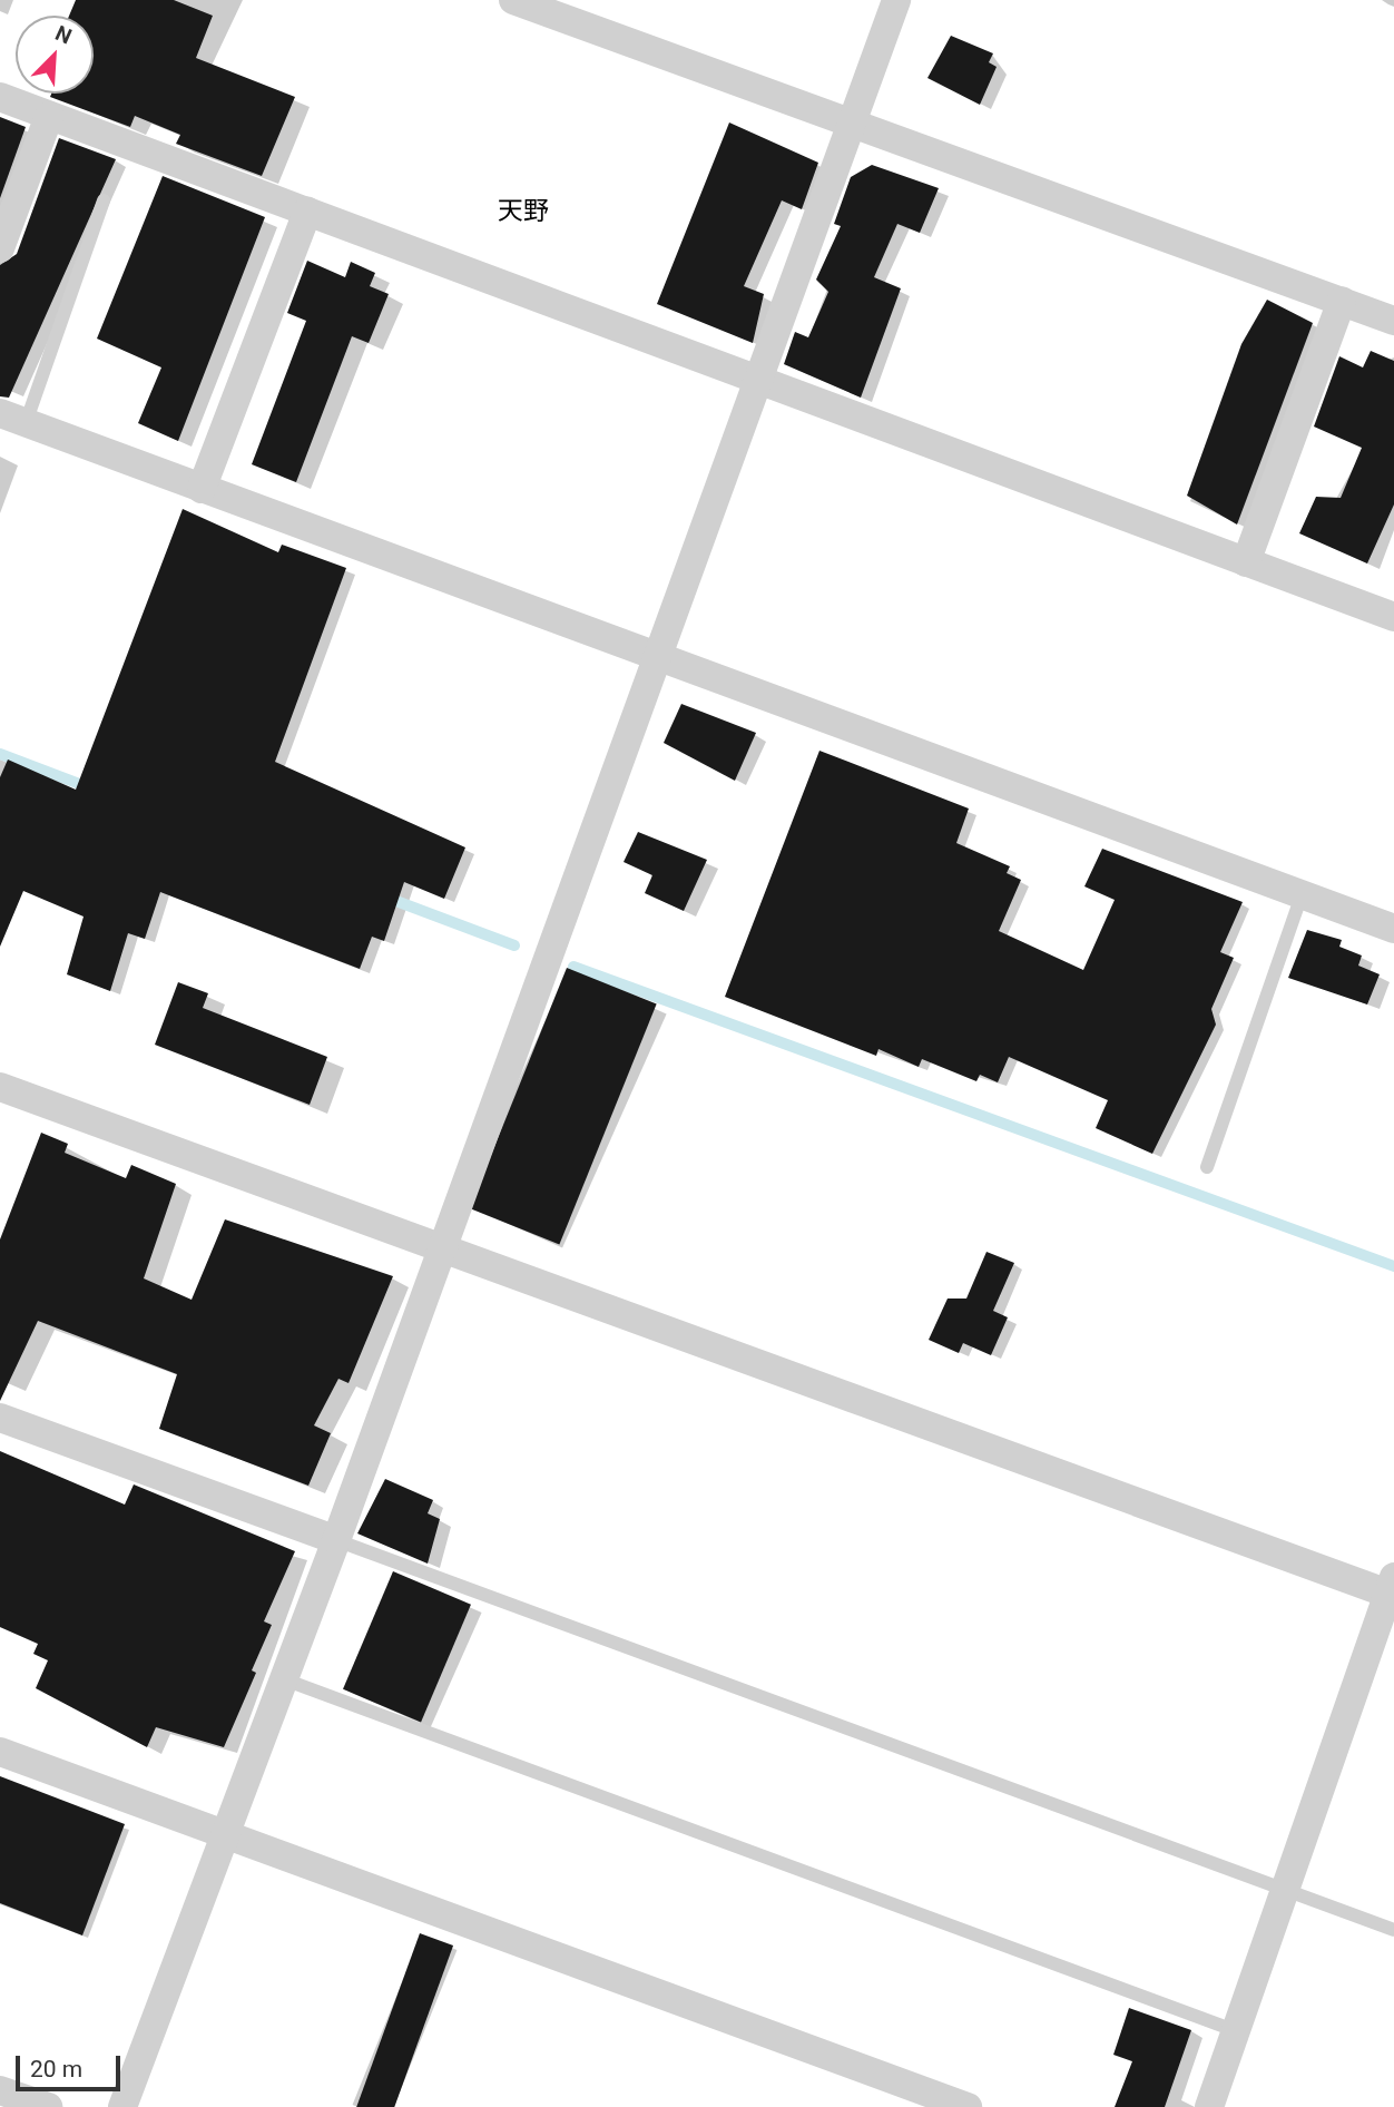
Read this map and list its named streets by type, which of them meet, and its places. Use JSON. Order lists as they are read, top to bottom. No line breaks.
{"districts":["天野"],"scale_bar":"20 m","north":"top right"}
